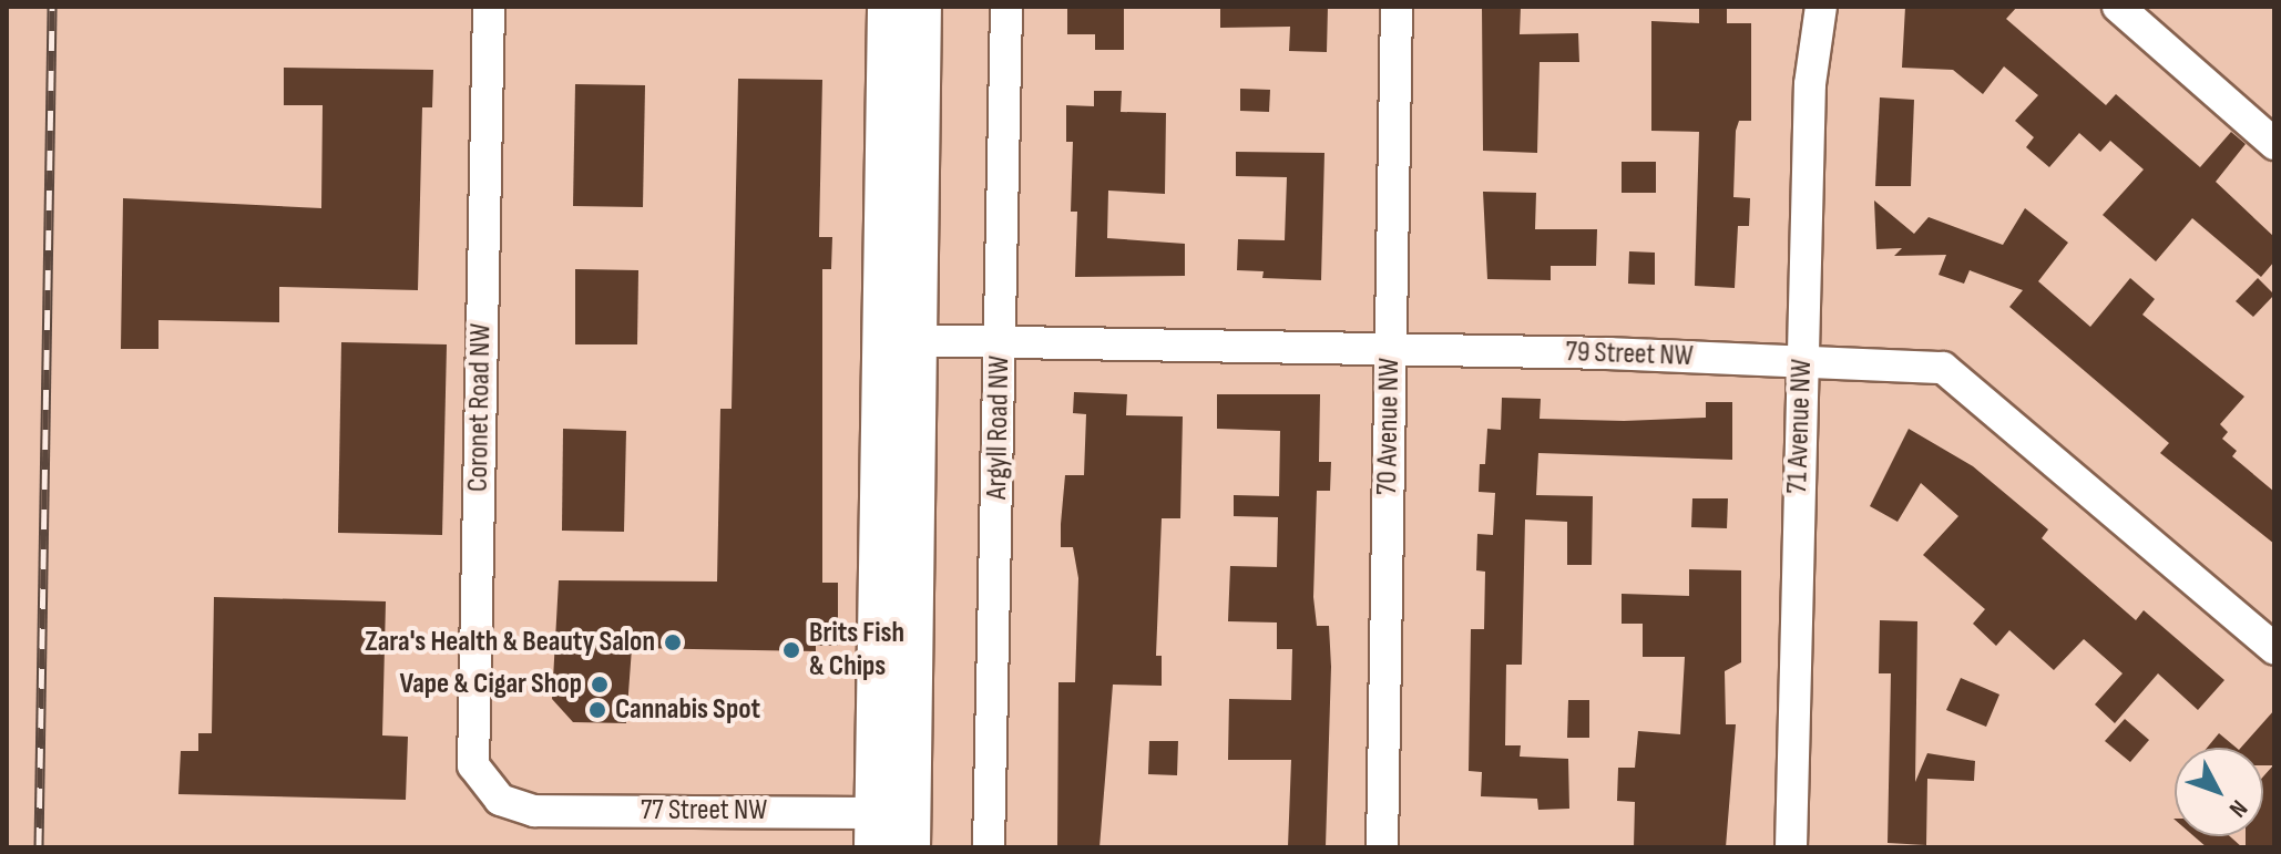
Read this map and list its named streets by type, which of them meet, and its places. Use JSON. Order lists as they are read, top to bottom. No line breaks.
{"streets":{"street":["79 Street NW","Coronet Road NW","70 Avenue NW","71 Avenue NW","Argyll Road NW","77 Street NW"]},"crossings":[["79 Street NW","70 Avenue NW"],["79 Street NW","71 Avenue NW"],["79 Street NW","Argyll Road NW"],["Coronet Road NW","77 Street NW"]],"places":["Zara's Health & Beauty Salon","Brits Fish & Chips","Vape & Cigar Shop","Cannabis Spot"],"north":"bottom right"}
